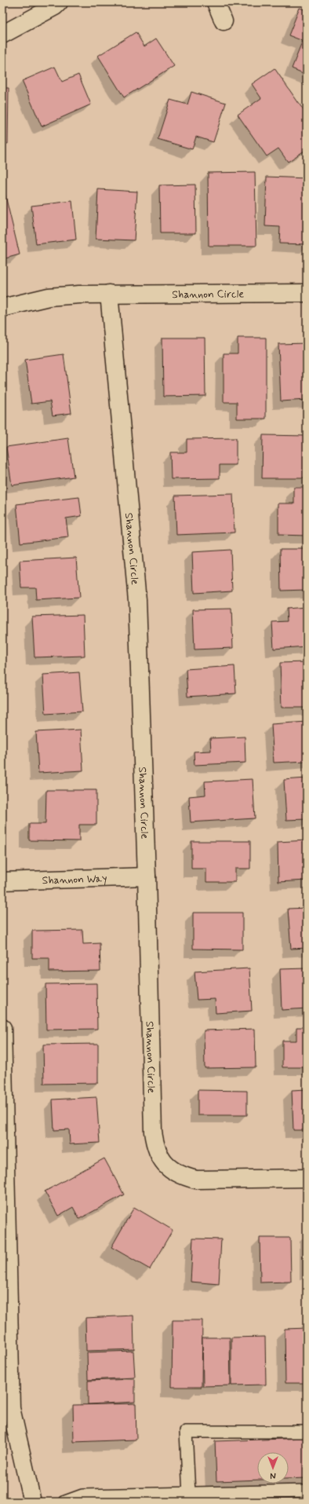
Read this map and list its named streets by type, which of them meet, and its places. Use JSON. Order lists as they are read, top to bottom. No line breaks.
{"streets":{"street":["Shannon Circle","Shannon Way"]},"crossings":[["Shannon Circle","Shannon Way"]],"north":"bottom"}
